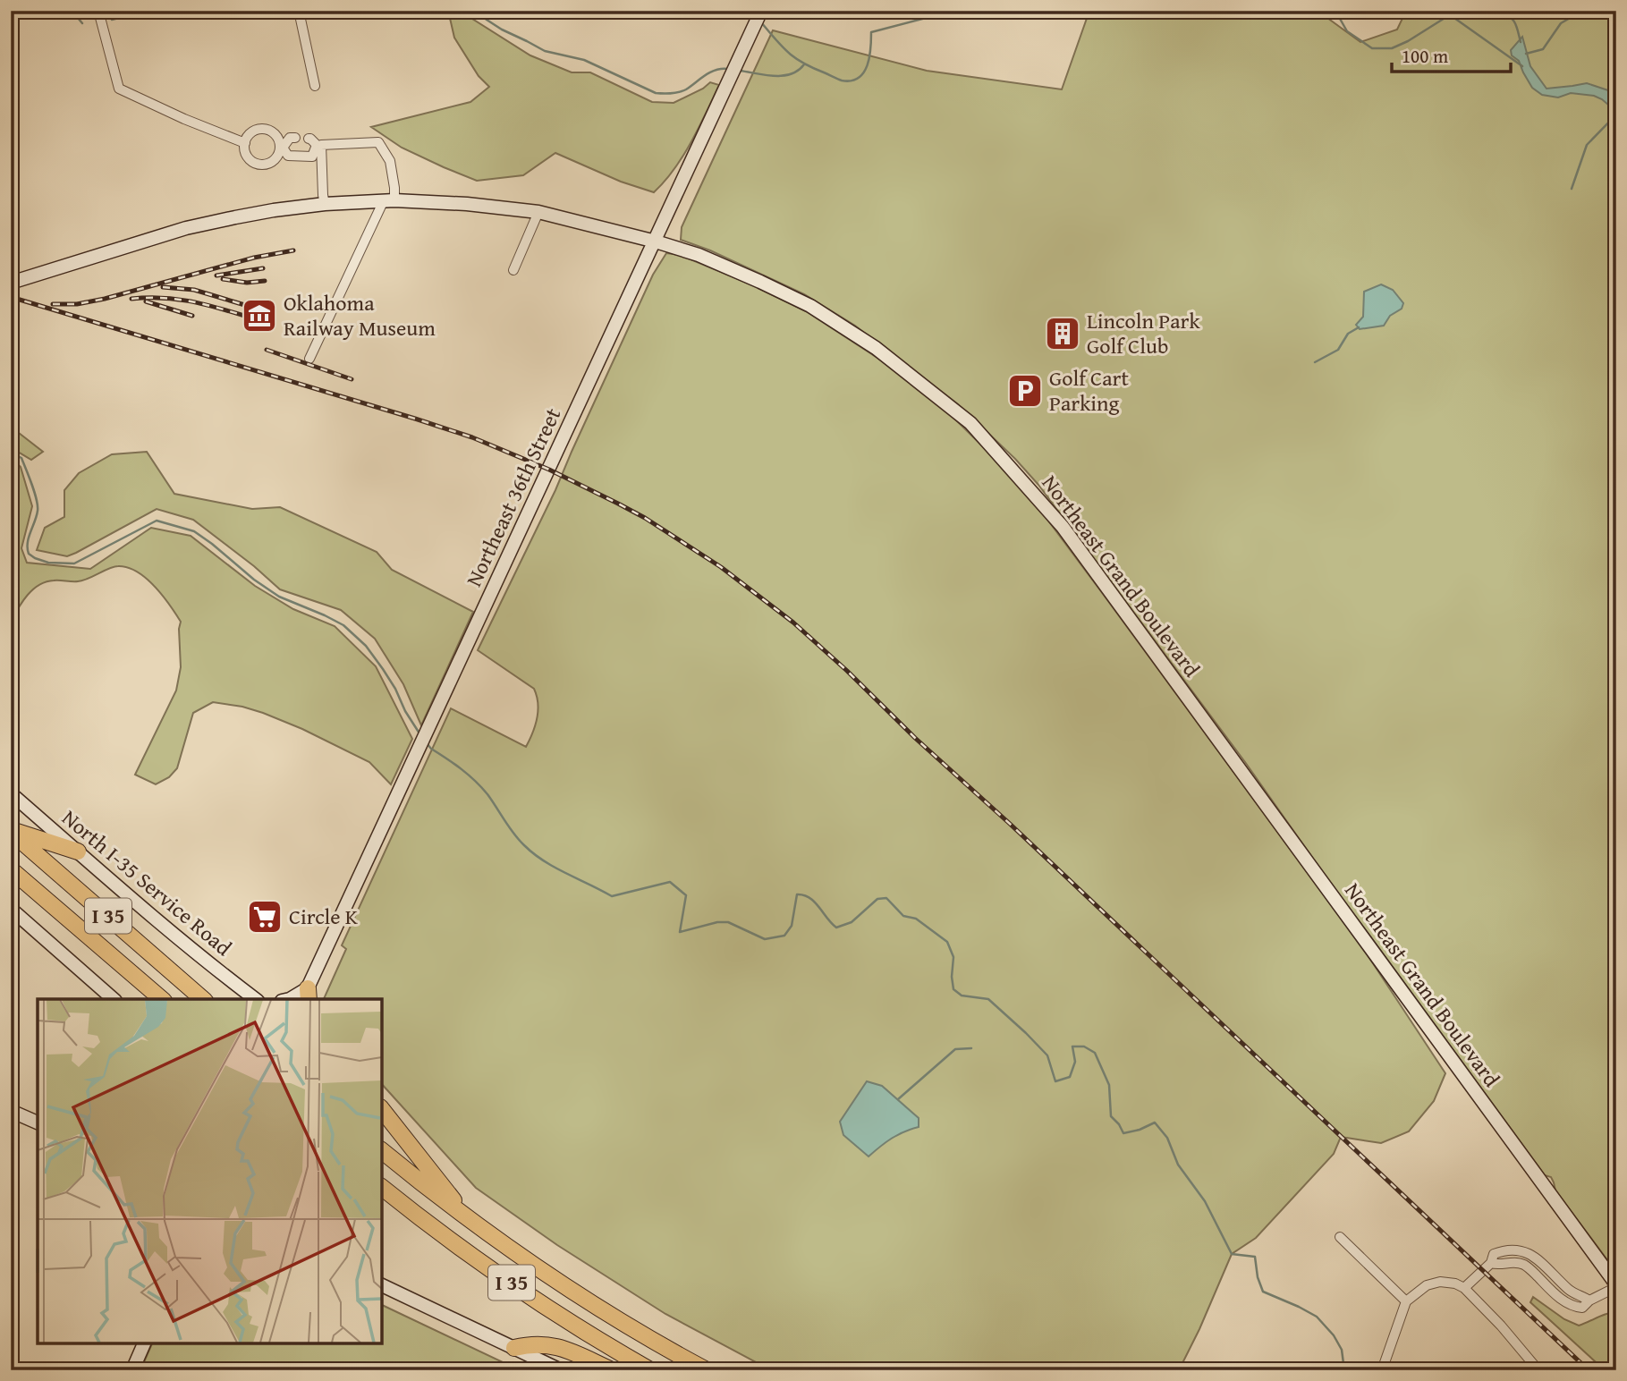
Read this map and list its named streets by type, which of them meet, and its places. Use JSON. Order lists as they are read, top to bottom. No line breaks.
{"streets":{"highway":["I 35"],"street":["Northeast 36th Street","Northeast Grand Boulevard","North I-35 Service Road"]},"crossings":[["Northeast 36th Street","Northeast Grand Boulevard"]],"places":{"museum":["Oklahoma Railway Museum"],"building":["Lincoln Park Golf Club"],"parking":["Golf Cart Parking"],"supermarket":["Circle K"]},"scale_bar":"100 m"}
